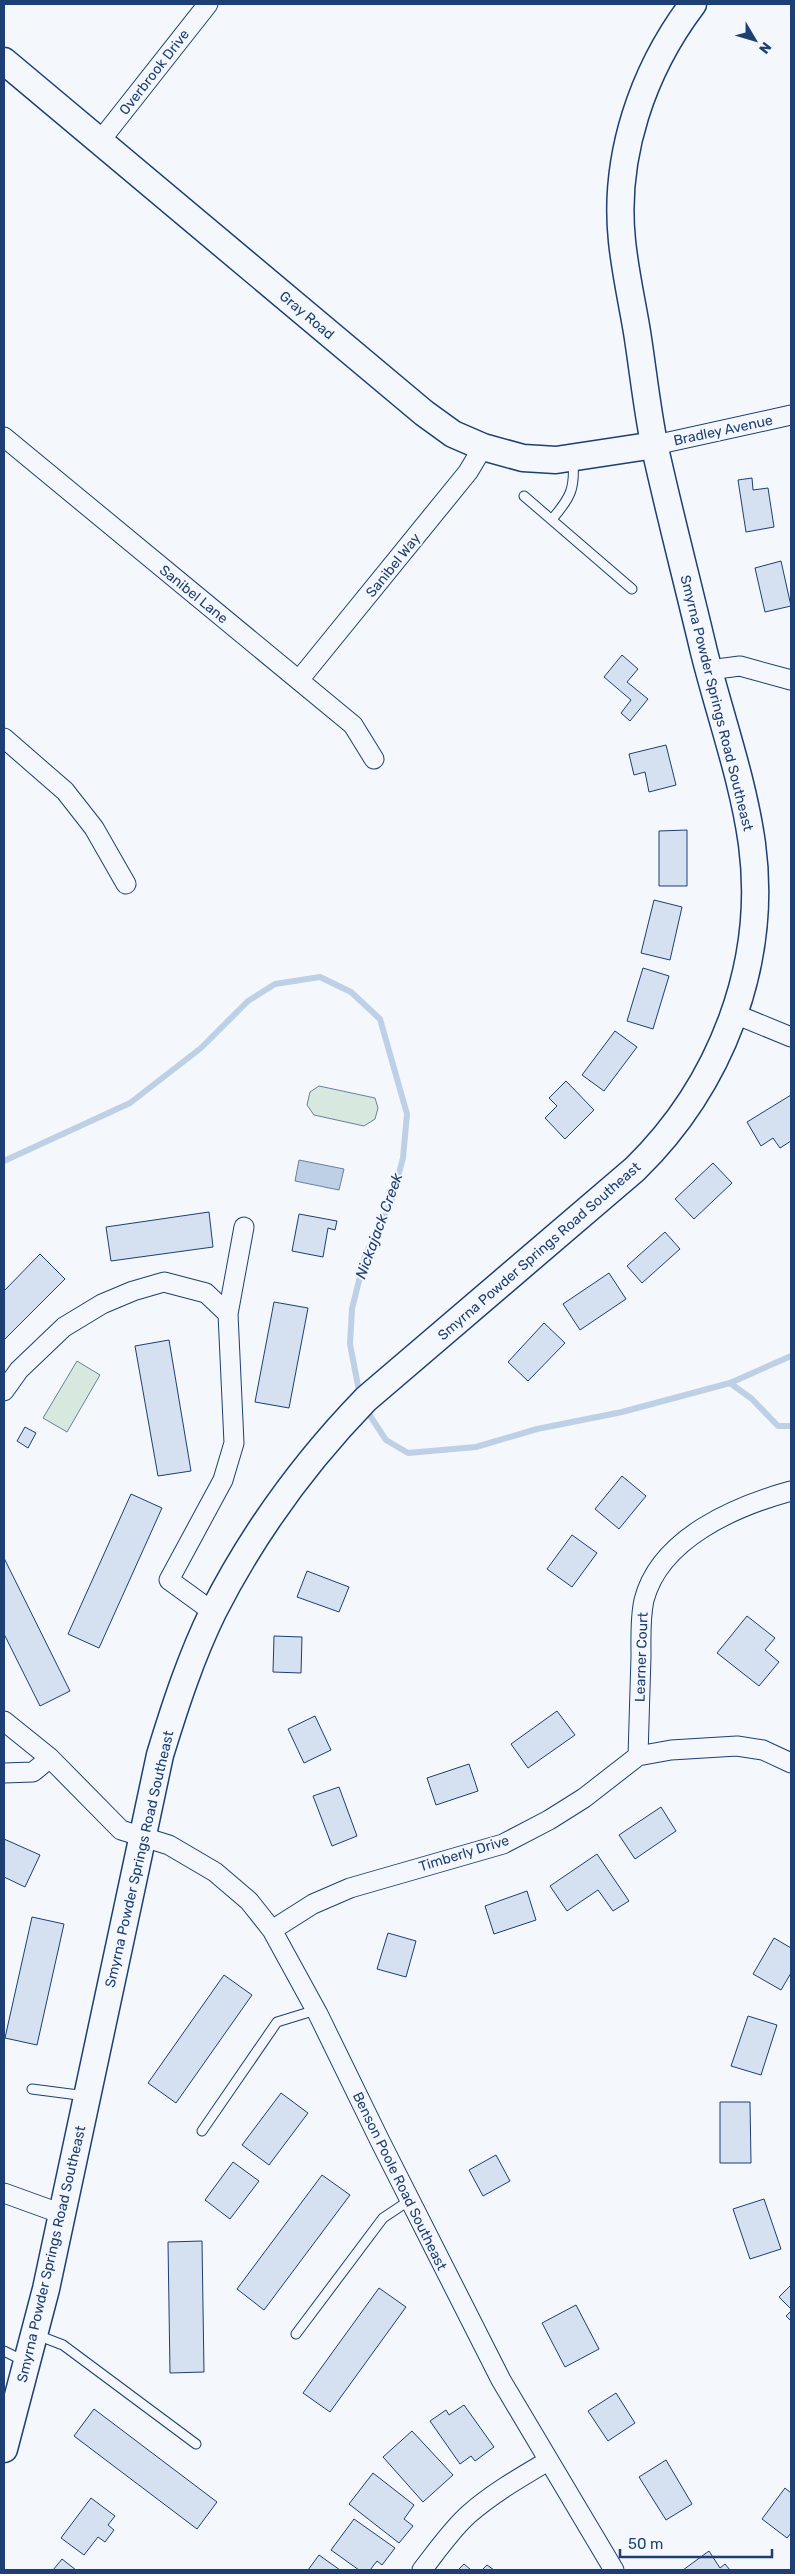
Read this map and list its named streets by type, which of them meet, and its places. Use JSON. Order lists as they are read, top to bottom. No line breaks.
{"streets":{"street":["Overbrook Drive","Gray Road","Bradley Avenue","Sanibel Way","Sanibel Lane","Smyrna Powder Springs Road Southeast","Learner Court","Timberly Drive","Benson Poole Road Southeast"]},"crossings":[["Overbrook Drive","Gray Road"],["Gray Road","Bradley Avenue"],["Gray Road","Sanibel Way"],["Gray Road","Smyrna Powder Springs Road Southeast"],["Bradley Avenue","Smyrna Powder Springs Road Southeast"],["Sanibel Way","Sanibel Lane"],["Smyrna Powder Springs Road Southeast","Benson Poole Road Southeast"],["Learner Court","Timberly Drive"],["Timberly Drive","Benson Poole Road Southeast"]],"water":["Nickajack Creek"],"scale_bar":"50 m","north":"bottom right"}
